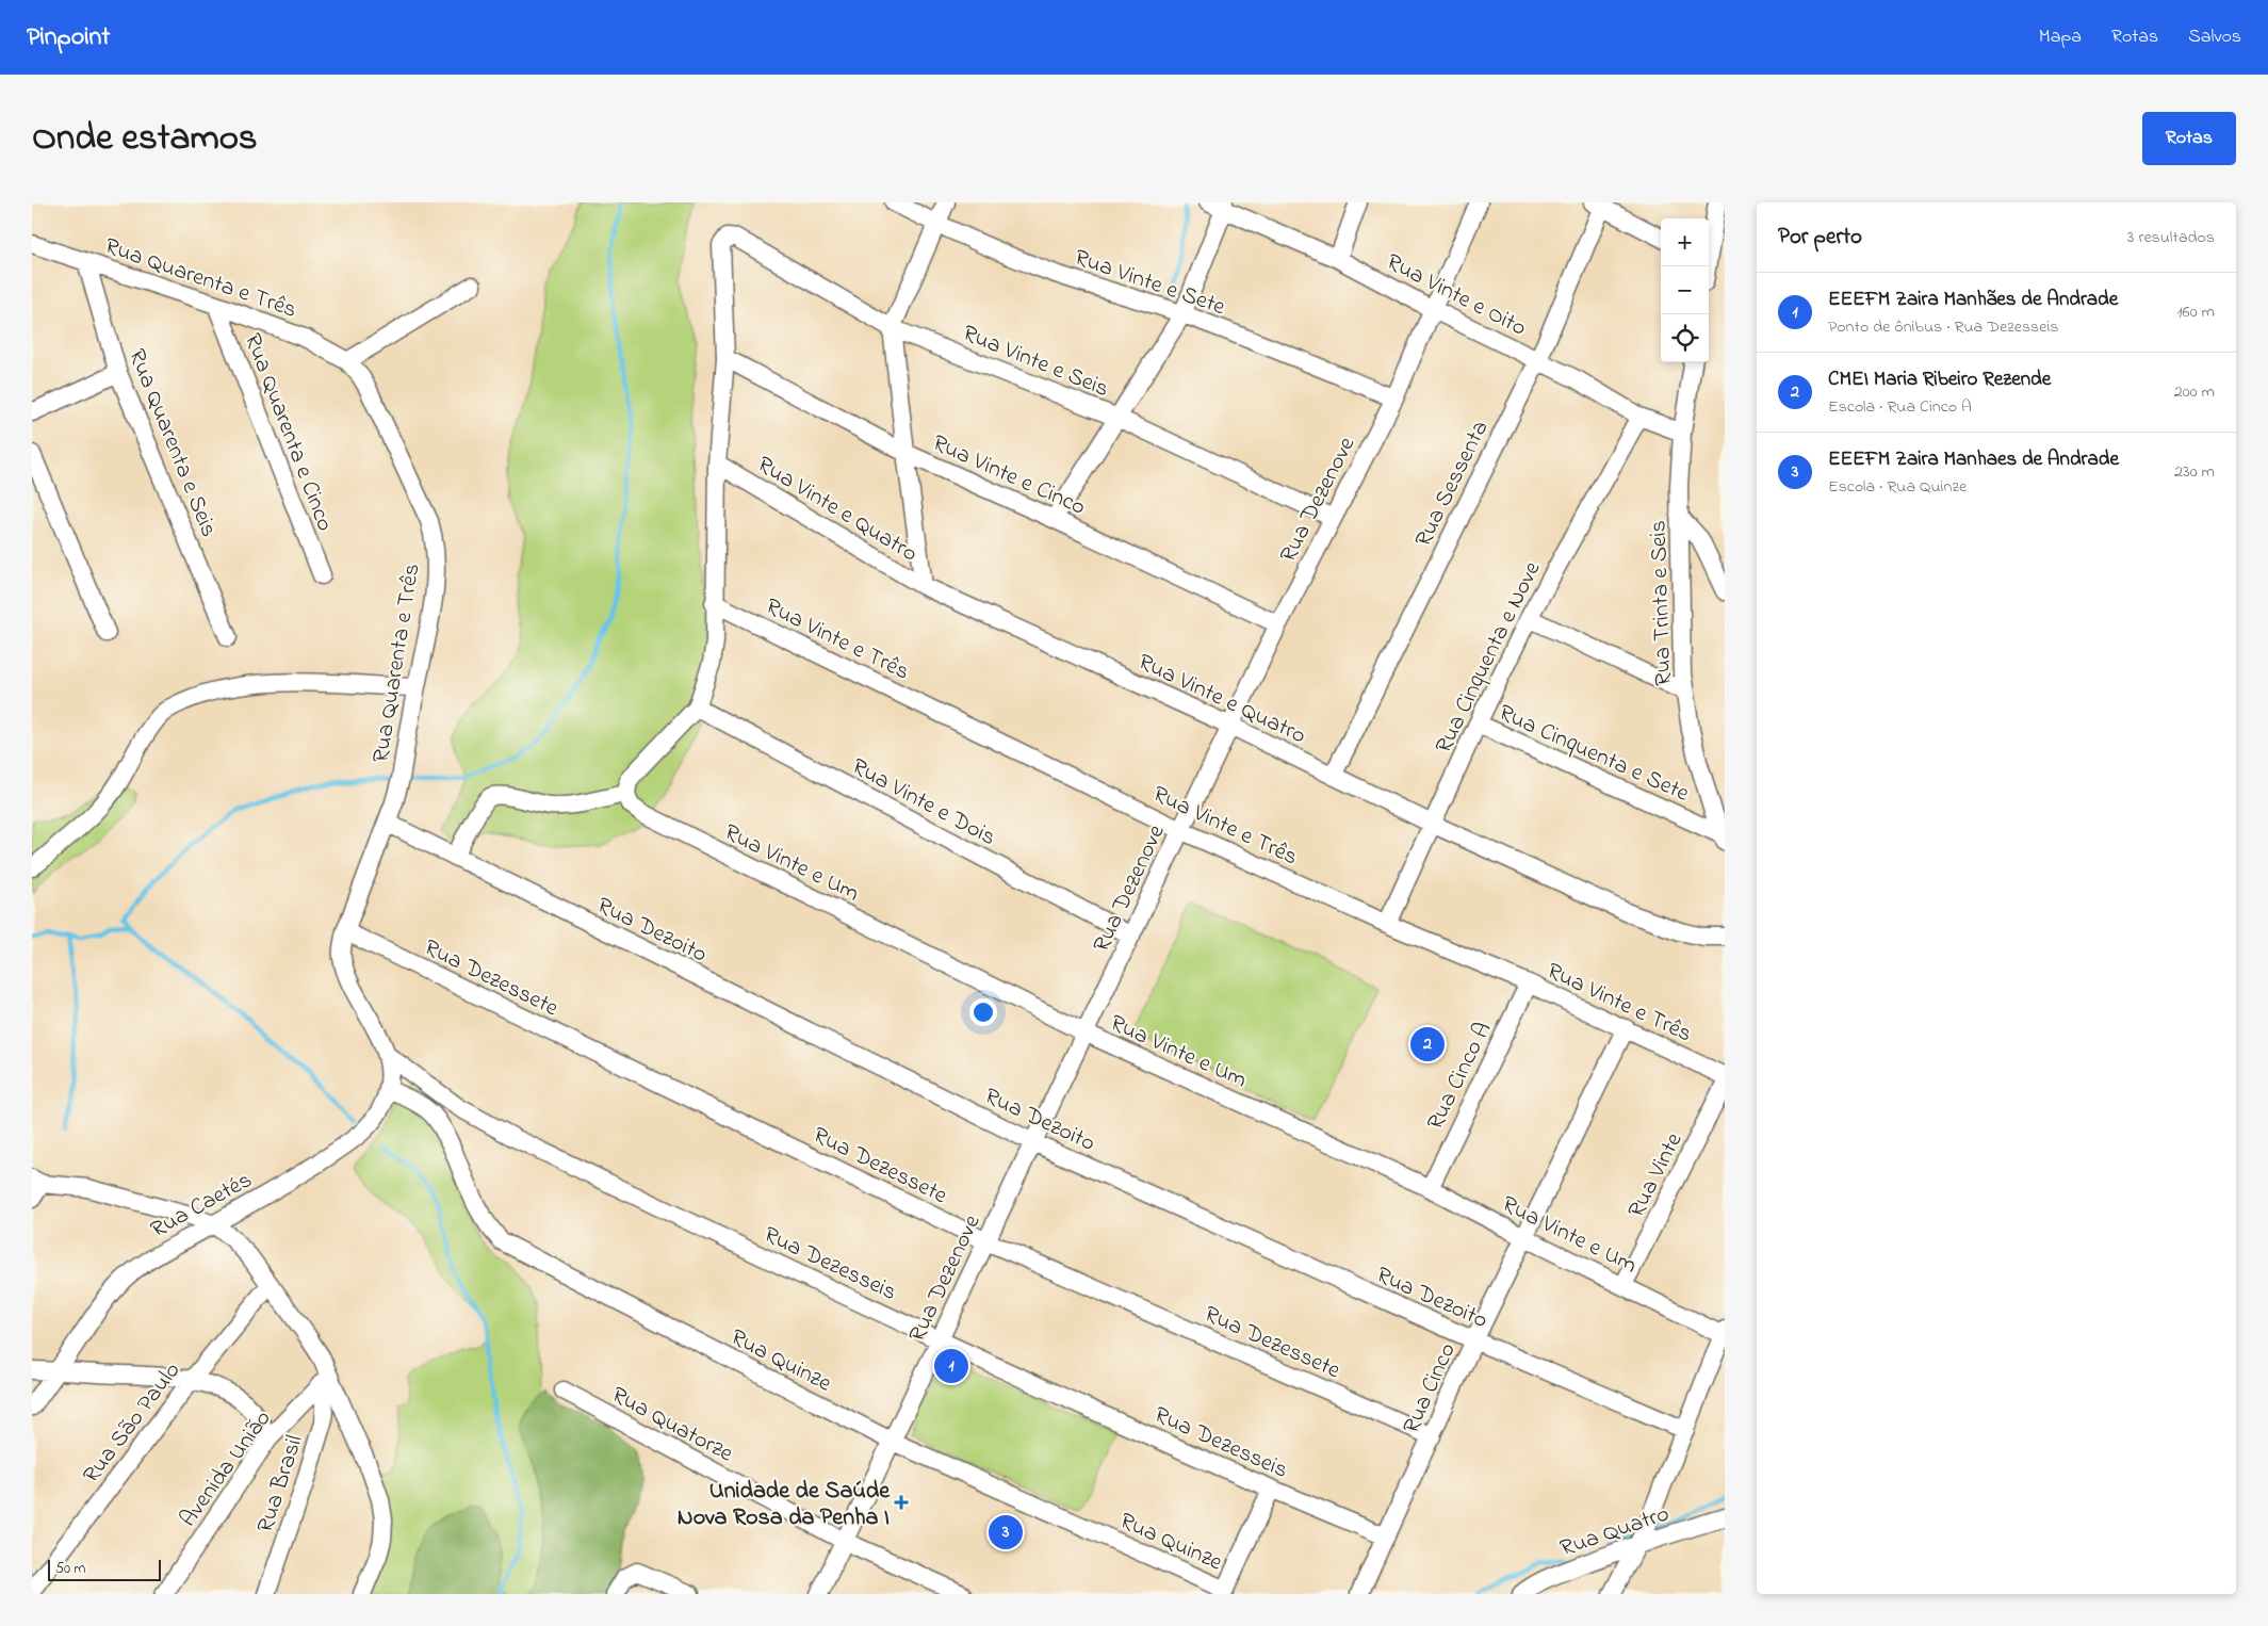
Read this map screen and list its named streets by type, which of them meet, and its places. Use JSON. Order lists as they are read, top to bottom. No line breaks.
{"streets":{"street":["Rua Quarenta e Três","Rua Vinte e Sete","Rua Vinte e Oito","Rua Vinte e Seis","Rua Quarenta e Cinco","Rua Quarenta e Seis","Rua Vinte e Cinco","Rua Sessenta","Rua Dezenove","Rua Vinte e Quatro","Rua Trinta e Seis","Rua Vinte e Três","Rua Cinquenta e Nove","Rua Cinquenta e Sete","Rua Vinte e Dois","Rua Vinte e Um","Rua Dezoito","Rua Dezessete","Rua Cinco A","Rua Vinte","Rua Caetés","Rua Dezesseis","Rua Quinze","Rua Cinco","Rua São Paulo","Rua Quatorze","Avenida União","Rua Brasil","Rua Quatro"]},"crossings":[["Rua Quarenta e Três","Rua Quarenta e Cinco"],["Rua Quarenta e Três","Rua Quarenta e Seis"],["Rua Quarenta e Três","Rua Dezoito"],["Rua Quarenta e Três","Rua Dezessete"],["Rua Quarenta e Três","Rua Caetés"],["Rua Quarenta e Três","Rua Dezesseis"],["Rua Vinte e Sete","Rua Dezenove"],["Rua Vinte e Oito","Rua Sessenta"],["Rua Vinte e Oito","Rua Dezenove"],["Rua Vinte e Oito","Rua Trinta e Seis"],["Rua Vinte e Oito","Rua Cinquenta e Nove"],["Rua Vinte e Seis","Rua Vinte e Cinco"],["Rua Vinte e Seis","Rua Dezenove"],["Rua Vinte e Cinco","Rua Dezenove"],["Rua Sessenta","Rua Vinte e Quatro"],["Rua Dezenove","Rua Vinte e Quatro"],["Rua Dezenove","Rua Vinte e Três"],["Rua Dezenove","Rua Vinte e Dois"],["Rua Dezenove","Rua Vinte e Um"],["Rua Dezenove","Rua Dezoito"],["Rua Dezenove","Rua Dezessete"],["Rua Dezenove","Rua Dezesseis"],["Rua Dezenove","Rua Quinze"],["Rua Dezenove","Rua Quatorze"],["Rua Vinte e Quatro","Rua Cinquenta e Nove"],["Rua Trinta e Seis","Rua Cinquenta e Sete"],["Rua Vinte e Três","Rua Cinquenta e Nove"],["Rua Vinte e Três","Rua Cinco A"],["Rua Vinte e Três","Rua Cinco"],["Rua Cinquenta e Nove","Rua Cinquenta e Sete"],["Rua Vinte e Um","Rua Cinco A"],["Rua Vinte e Um","Rua Vinte"],["Rua Vinte e Um","Rua Cinco"],["Rua Dezoito","Rua Cinco"],["Rua Dezessete","Rua Cinco"],["Rua Caetés","Rua Dezesseis"],["Rua Caetés","Rua Quinze"],["Rua Dezesseis","Rua Cinco"],["Avenida União","Rua Brasil"]],"places":{"health":["Unidade de Saúde Nova Rosa da Penha I"]},"scale_bar":"50 m","page":{"header":"Pinpoint","nav":["Mapa","Rotas","Salvos"],"title":"Onde estamos","buttons":"Rotas","heading":["Por perto","3 resultados"],"map_buttons":["+","−"],"list":[{"mark":"1","name":"EEEFM Zaira Manhães de Andrade","note":"Ponto de ônibus · Rua Dezesseis","value":"160 m"},{"mark":"2","name":"CMEI Maria Ribeiro Rezende","note":"Escola · Rua Cinco A","value":"200 m"},{"mark":"3","name":"EEEFM Zaira Manhaes de Andrade","note":"Escola · Rua Quinze","value":"230 m"}],"pins":["2","1","3"],"scale":"50 m"}}
